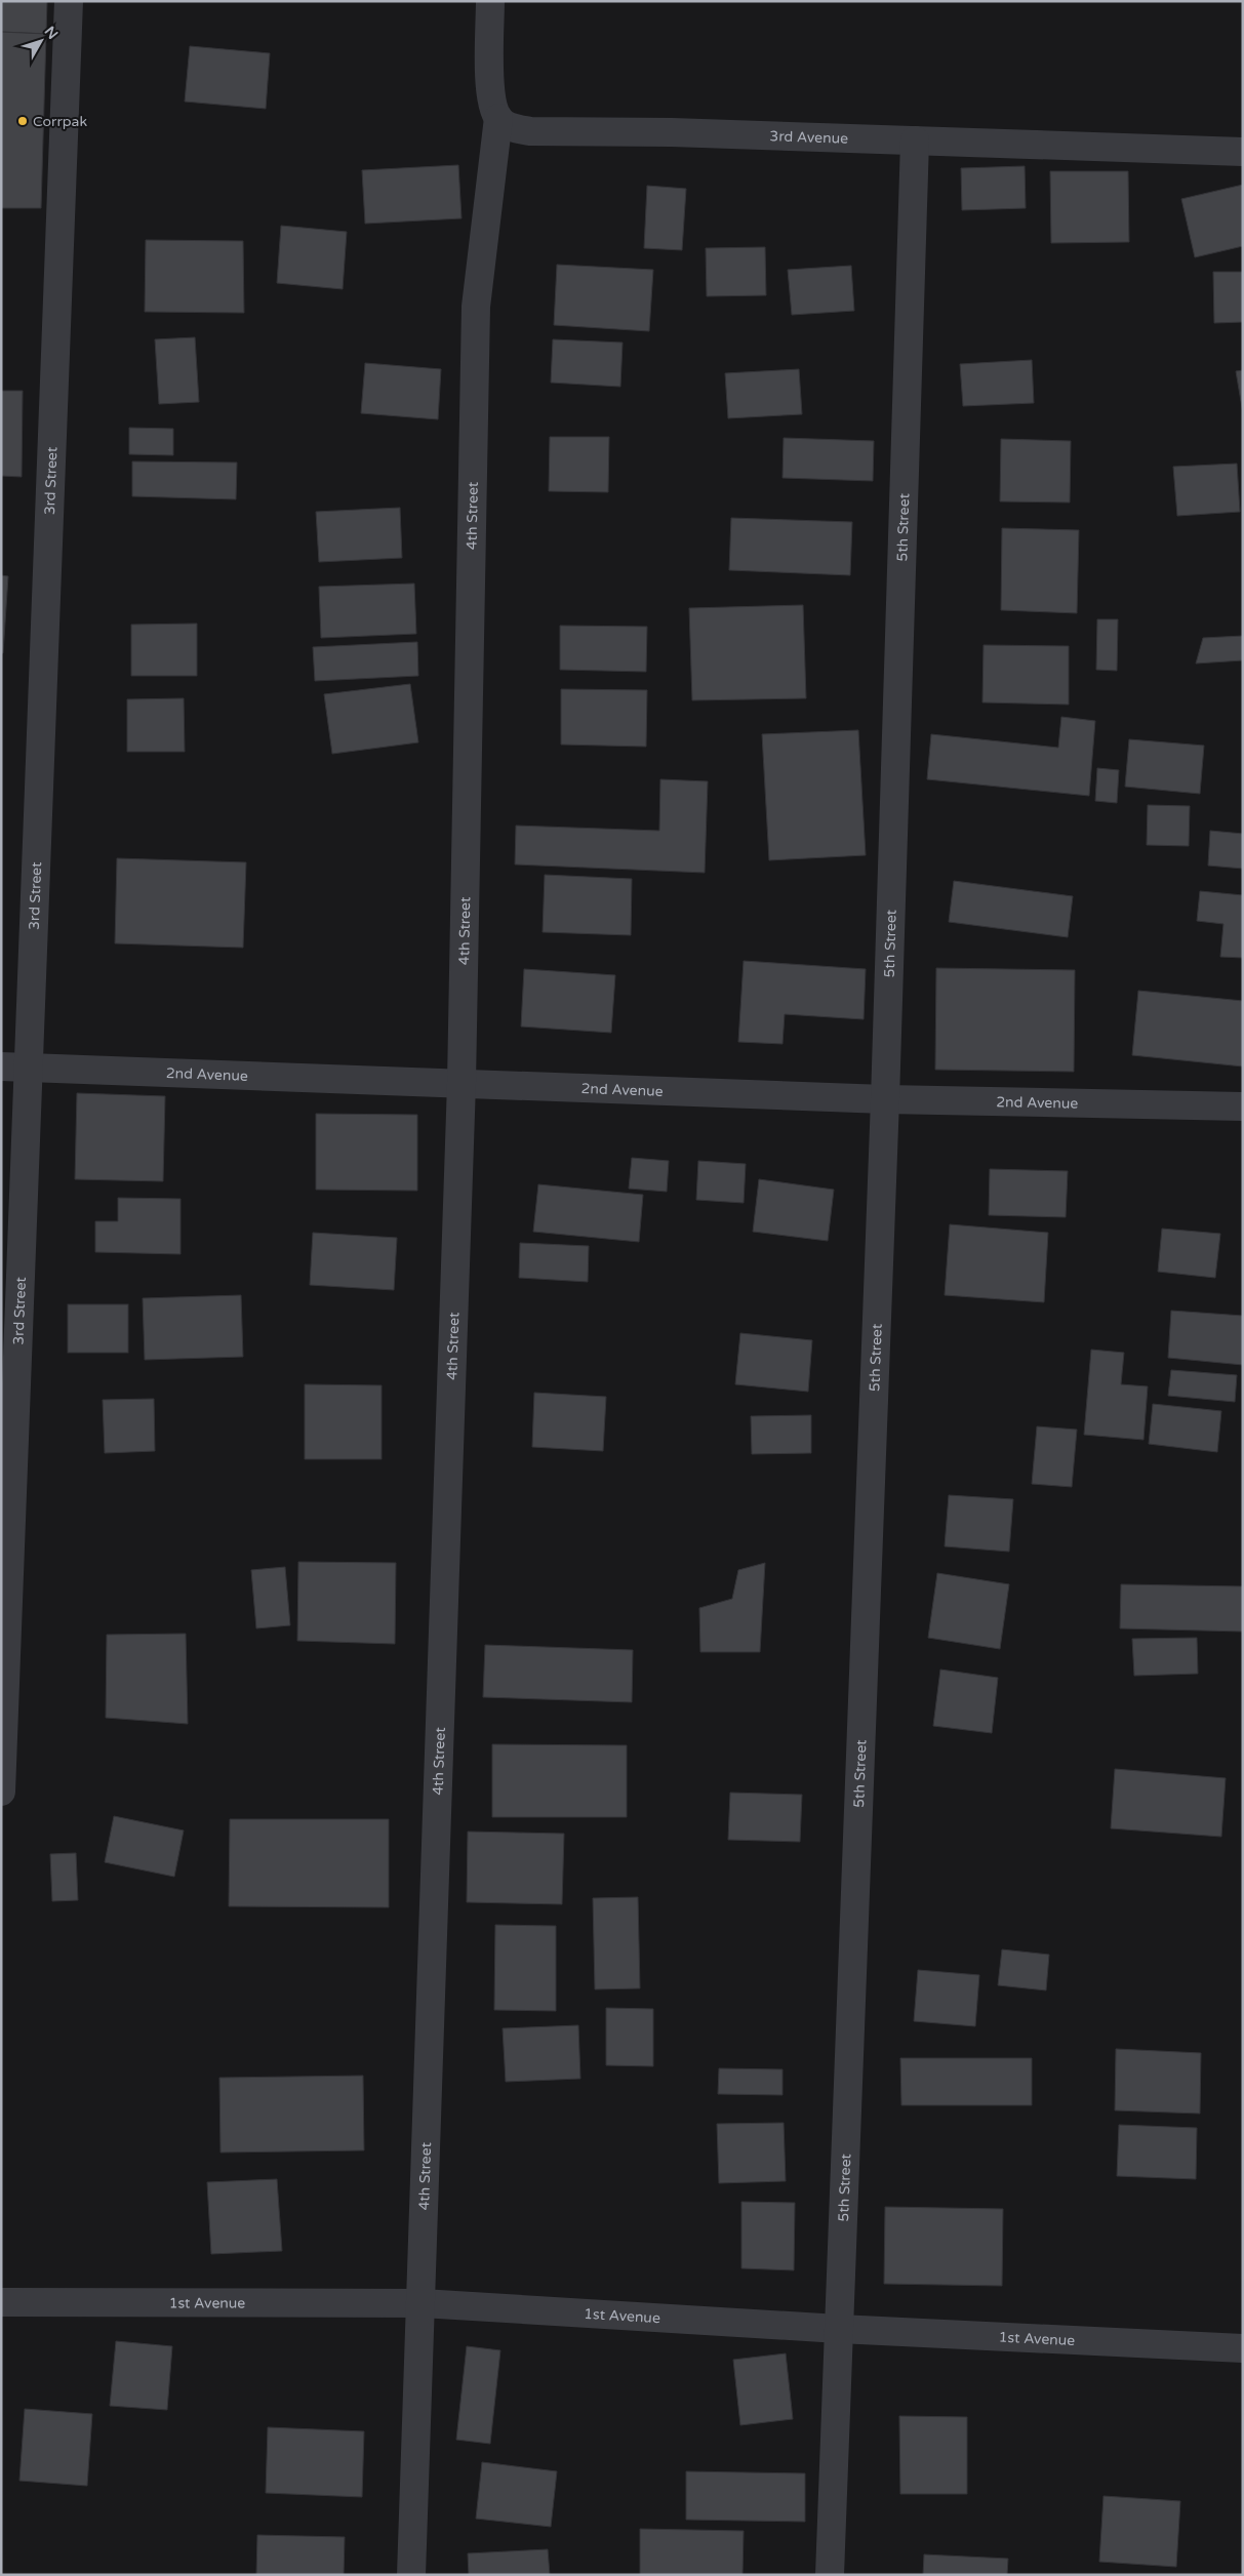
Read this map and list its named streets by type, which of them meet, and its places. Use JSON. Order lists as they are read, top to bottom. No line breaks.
{"streets":{"street":["3rd Avenue","3rd Street","4th Street","5th Street","2nd Avenue","1st Avenue"]},"crossings":[["3rd Avenue","4th Street"],["3rd Avenue","5th Street"],["3rd Street","2nd Avenue"],["4th Street","2nd Avenue"],["4th Street","1st Avenue"],["5th Street","2nd Avenue"],["5th Street","1st Avenue"]],"places":["Corrpak"],"north":"top right"}
